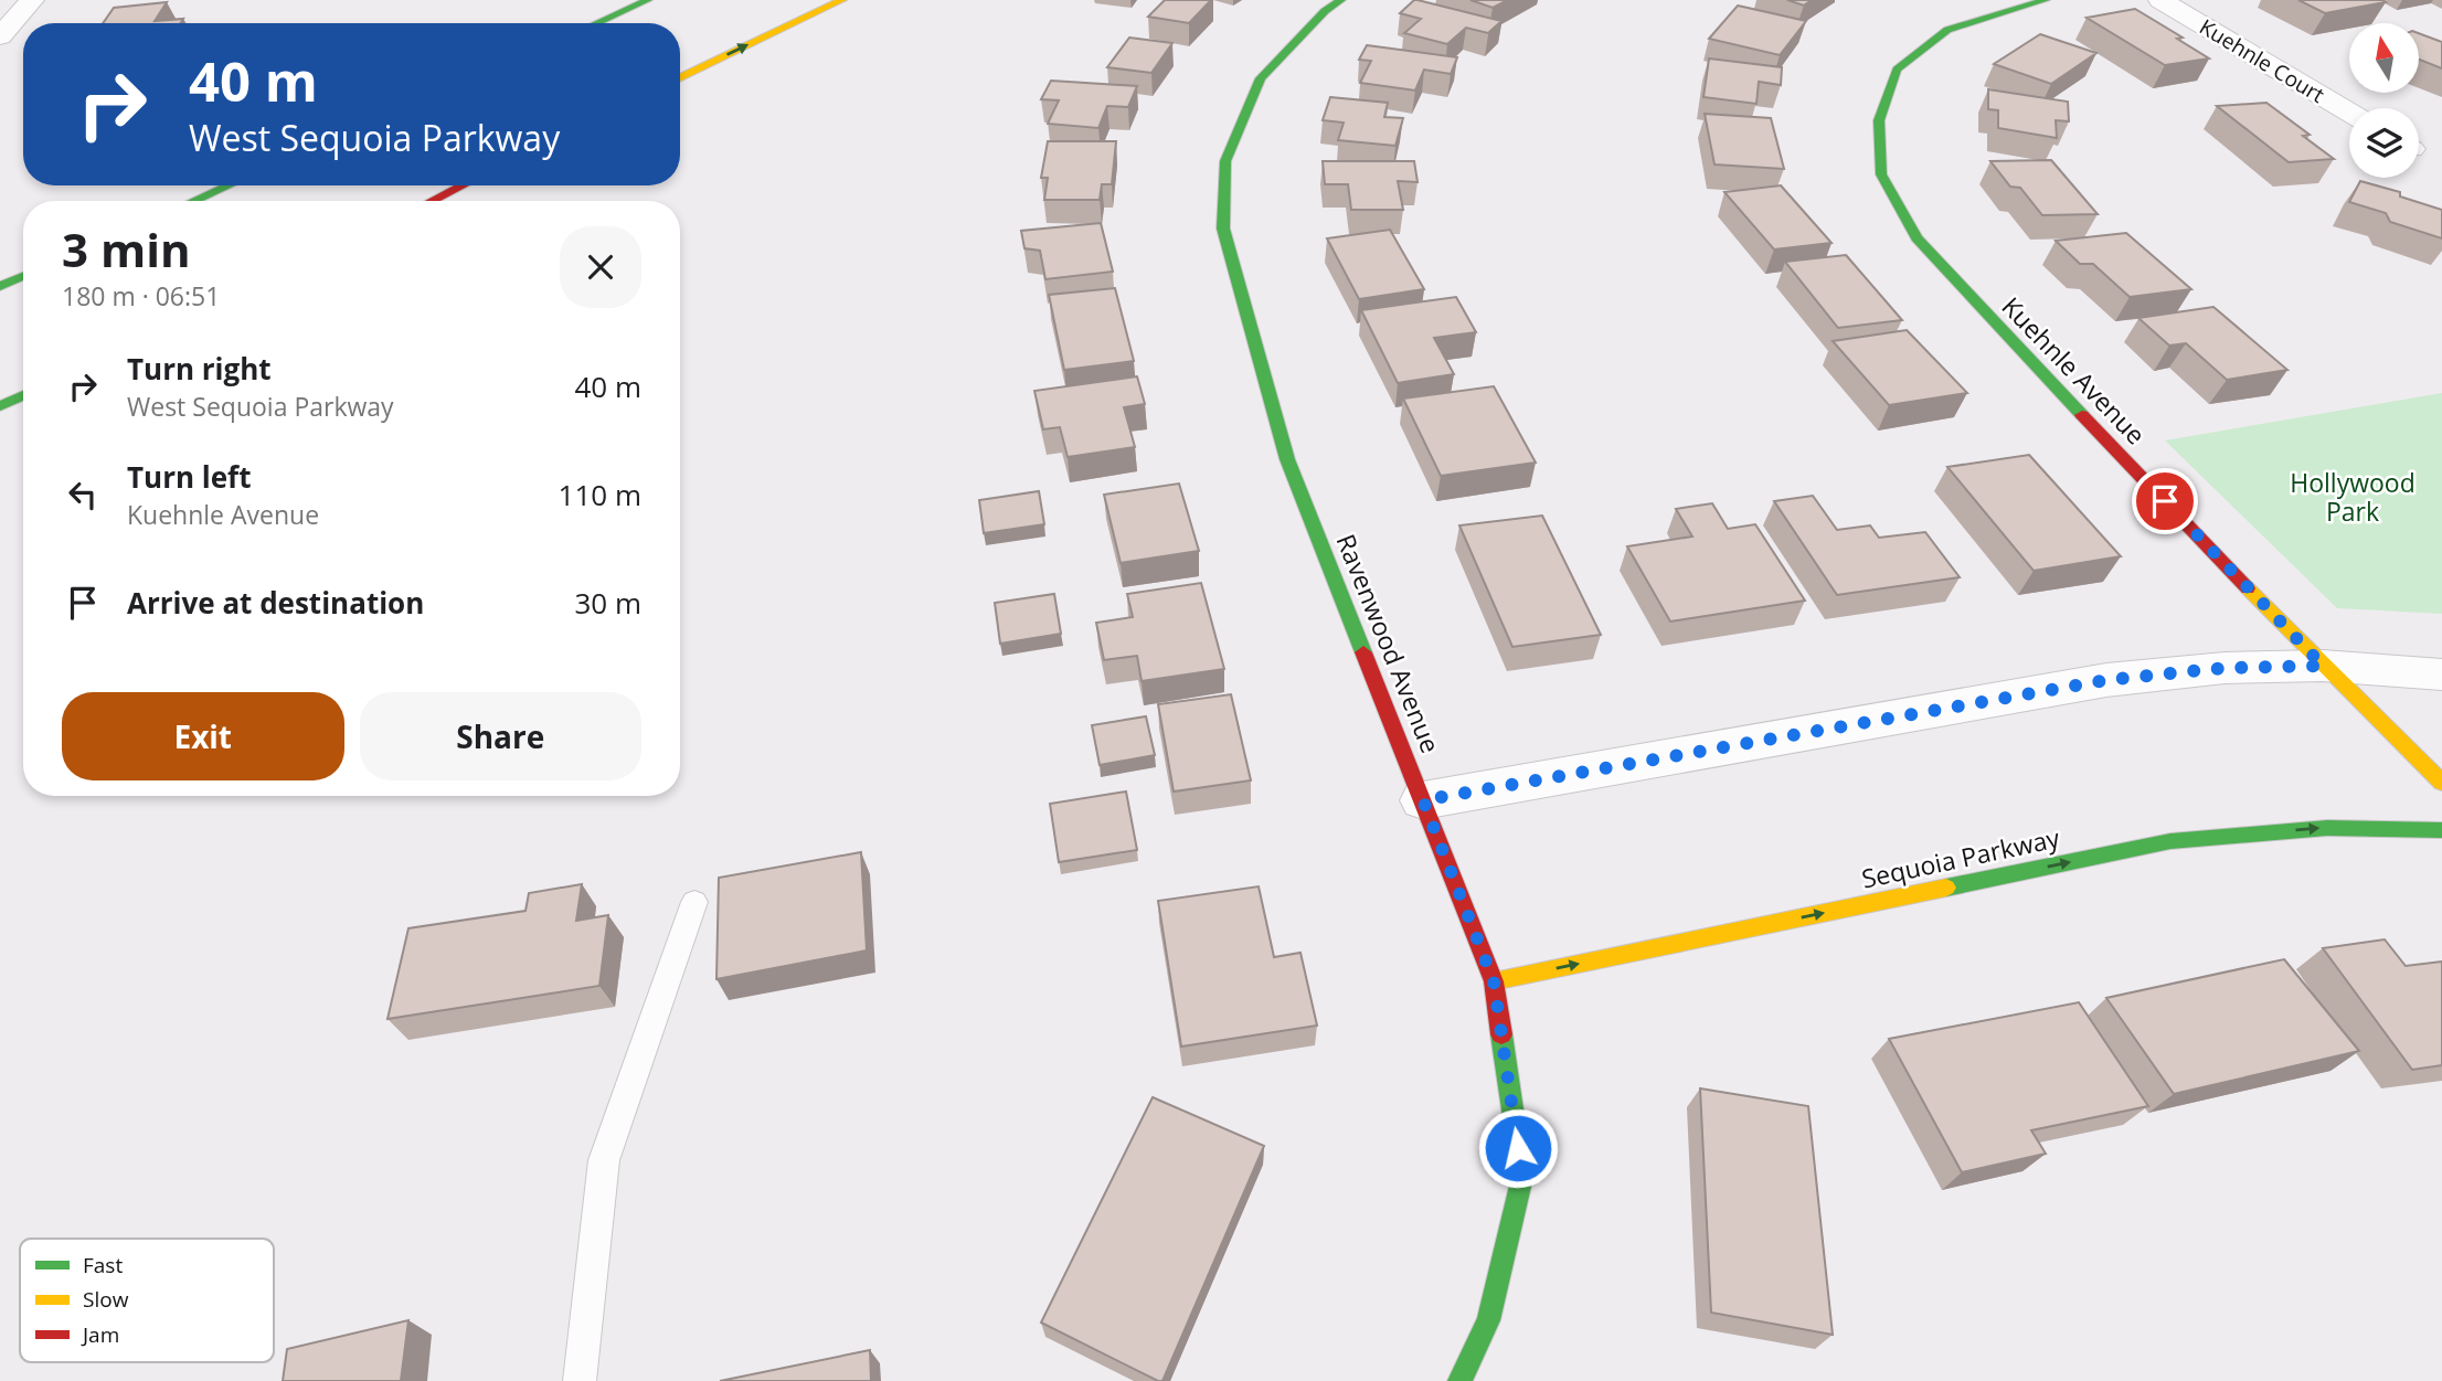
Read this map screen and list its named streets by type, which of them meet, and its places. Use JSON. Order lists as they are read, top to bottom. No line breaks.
{"streets":{"main road":["Kuehnle Avenue","Ravenwood Avenue","Sequoia Parkway"],"street":["Kuehnle Court"]},"crossings":[["Ravenwood Avenue","Sequoia Parkway"]],"one_way":["Sequoia Parkway"],"parks":["Hollywood Park"],"legend":["Fast","Slow","Jam"],"north":"top","page":{"turn":["40 m","West Sequoia Parkway"],"heading":["3 min","180 m · 06:51"],"list":[{"name":"Turn right","note":"West Sequoia Parkway","value":"40 m"},{"name":"Turn left","note":"Kuehnle Avenue","value":"110 m"},{"name":"Arrive at destination","value":"30 m"}],"buttons":["Exit","Share"]}}
